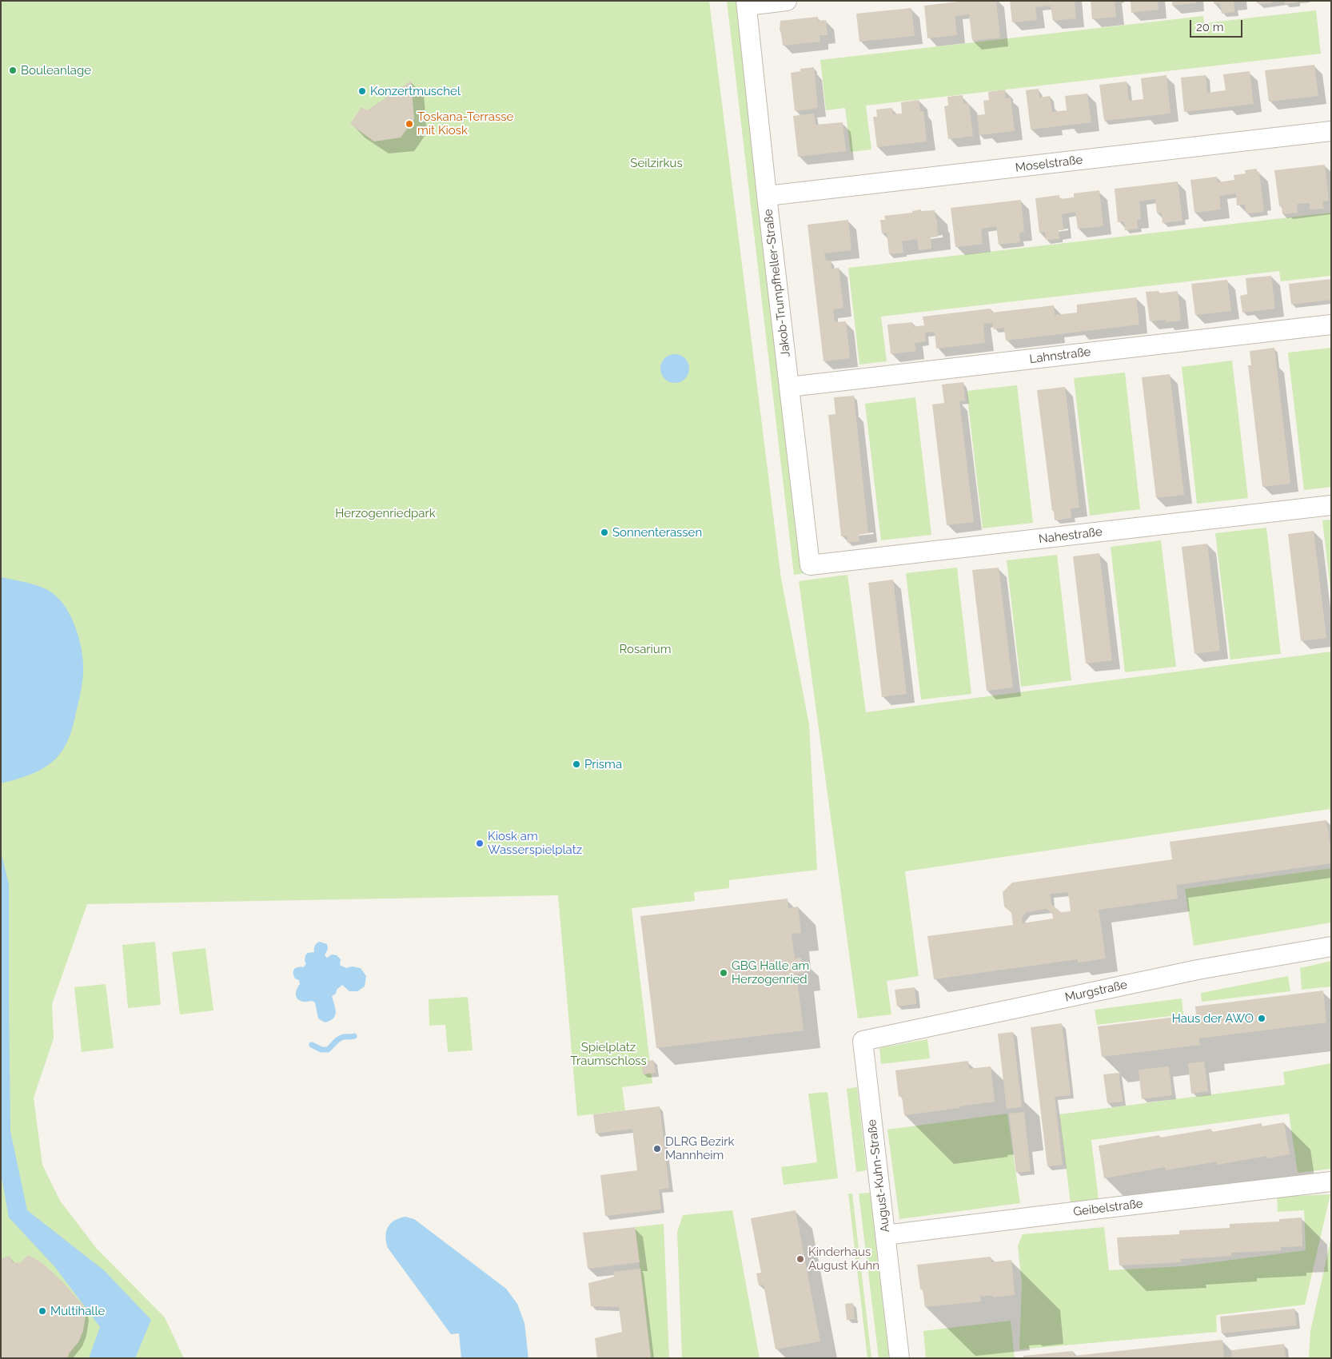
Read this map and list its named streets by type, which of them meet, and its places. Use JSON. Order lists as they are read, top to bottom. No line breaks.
{"streets":{"street":["Moselstraße","Jakob-Trumpfheller-Straße","Lahnstraße","Nahestraße","Murgstraße","August-Kuhn-Straße","Geibelstraße"]},"crossings":[["Moselstraße","Jakob-Trumpfheller-Straße"],["Jakob-Trumpfheller-Straße","Lahnstraße"],["Jakob-Trumpfheller-Straße","Nahestraße"],["Murgstraße","August-Kuhn-Straße"],["August-Kuhn-Straße","Geibelstraße"]],"parks":["Seilzirkus","Herzogenriedpark","Rosarium","Spielplatz Traumschloss"],"places":["Bouleanlage","Konzertmuschel","Toskana-Terrasse mit Kiosk","Sonnenterassen","Prisma","Kiosk am Wasserspielplatz","GBG Halle am Herzogenried","Haus der AWO","DLRG Bezirk Mannheim","Kinderhaus August Kuhn","Multihalle"],"scale_bar":"20 m"}
